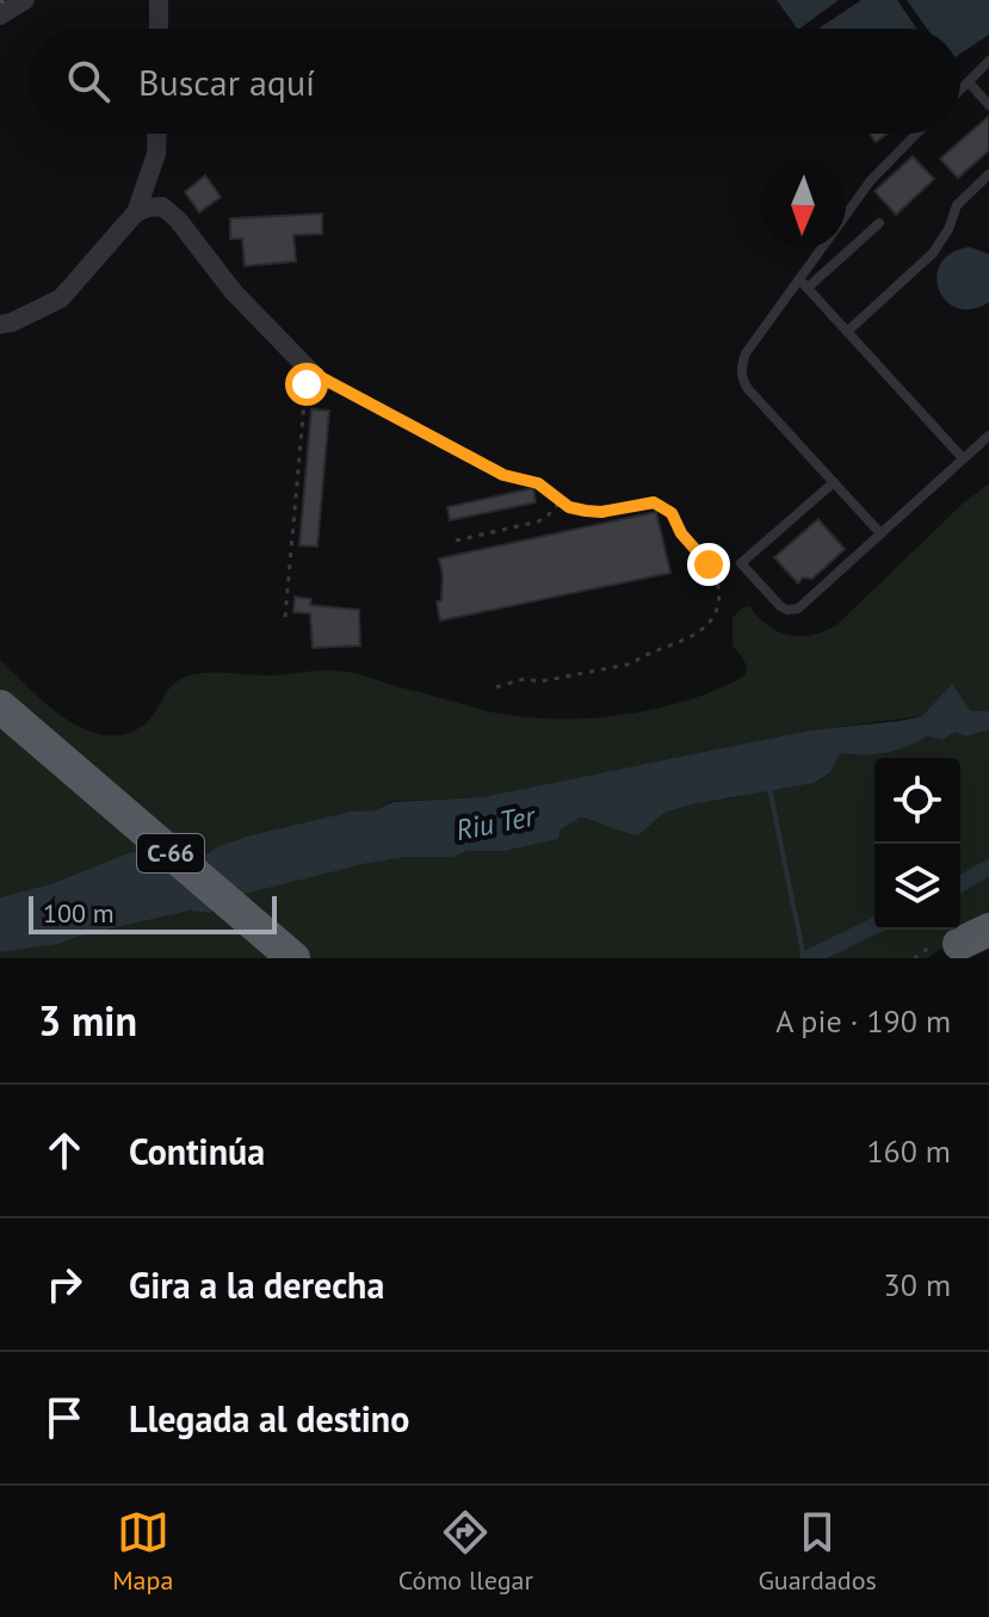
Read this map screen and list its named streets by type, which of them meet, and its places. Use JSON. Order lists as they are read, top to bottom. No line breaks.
{"streets":{"highway":["C-66"]},"water":["Riu Ter"],"scale_bar":"100 m","north":"bottom","page":{"search":"Buscar aquí","scale":"100 m","heading":["3 min","A pie · 190 m"],"list":[["Continúa","160 m"],["Gira a la derecha","30 m"],"Llegada al destino"],"nav":["Mapa","Cómo llegar","Guardados"]}}
